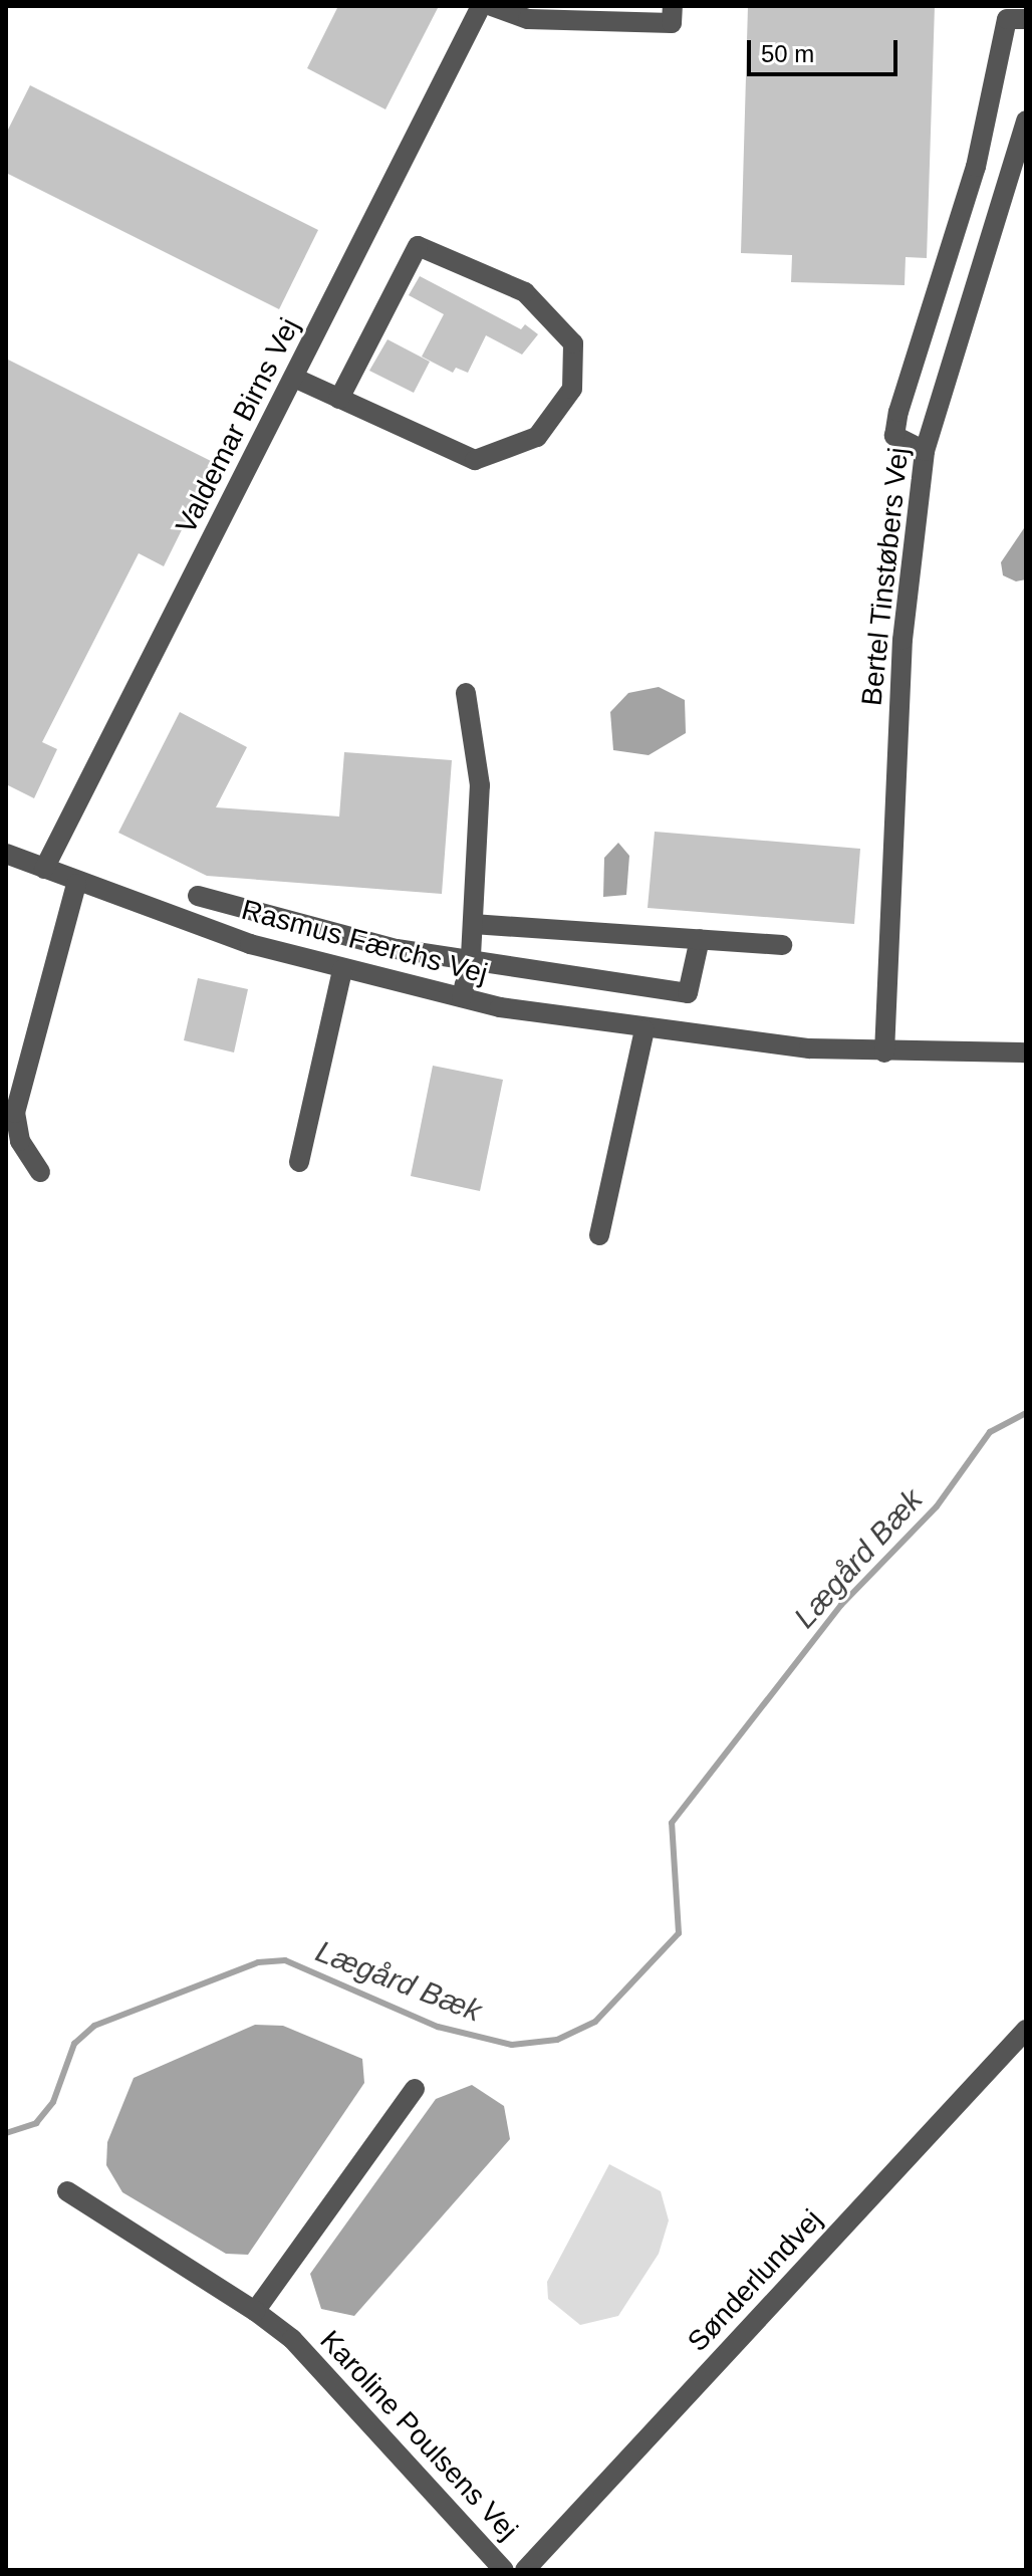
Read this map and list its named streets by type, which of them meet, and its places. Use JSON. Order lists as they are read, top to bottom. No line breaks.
{"streets":{"street":["Valdemar Birns Vej","Bertel Tinstøbers Vej","Rasmus Færchs Vej","Sønderlundvej","Karoline Poulsens Vej"]},"crossings":[["Valdemar Birns Vej","Rasmus Færchs Vej"],["Bertel Tinstøbers Vej","Rasmus Færchs Vej"]],"water":["Lægård Bæk"],"scale_bar":"50 m"}
